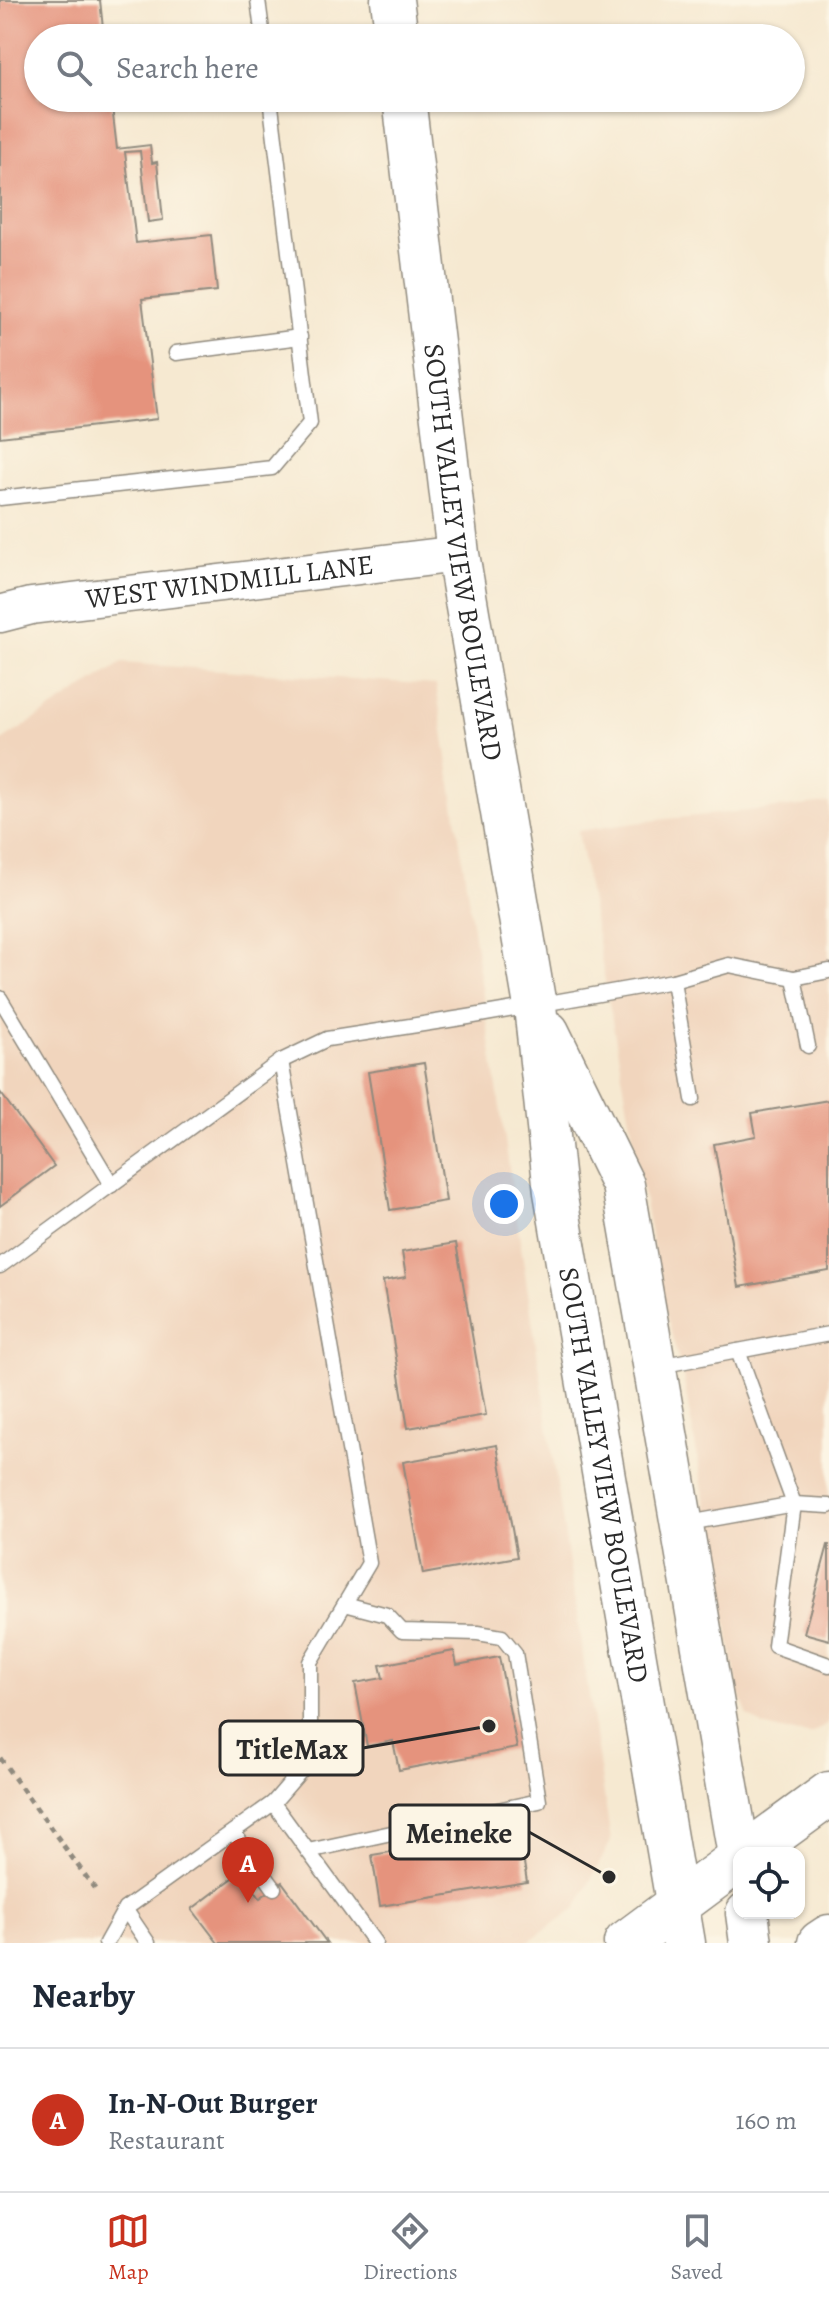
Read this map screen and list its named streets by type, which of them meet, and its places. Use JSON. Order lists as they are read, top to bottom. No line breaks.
{"streets":{"main road":["SOUTH VALLEY VIEW BOULEVARD"],"street":["WEST WINDMILL LANE"]},"crossings":[["SOUTH VALLEY VIEW BOULEVARD","WEST WINDMILL LANE"]],"places":["TitleMax","Meineke"],"page":{"search":"Search here","pins":"A","heading":"Nearby","list":[{"mark":"A","name":"In-N-Out Burger","note":"Restaurant","value":"160 m"}],"nav":["Map","Directions","Saved"]}}
